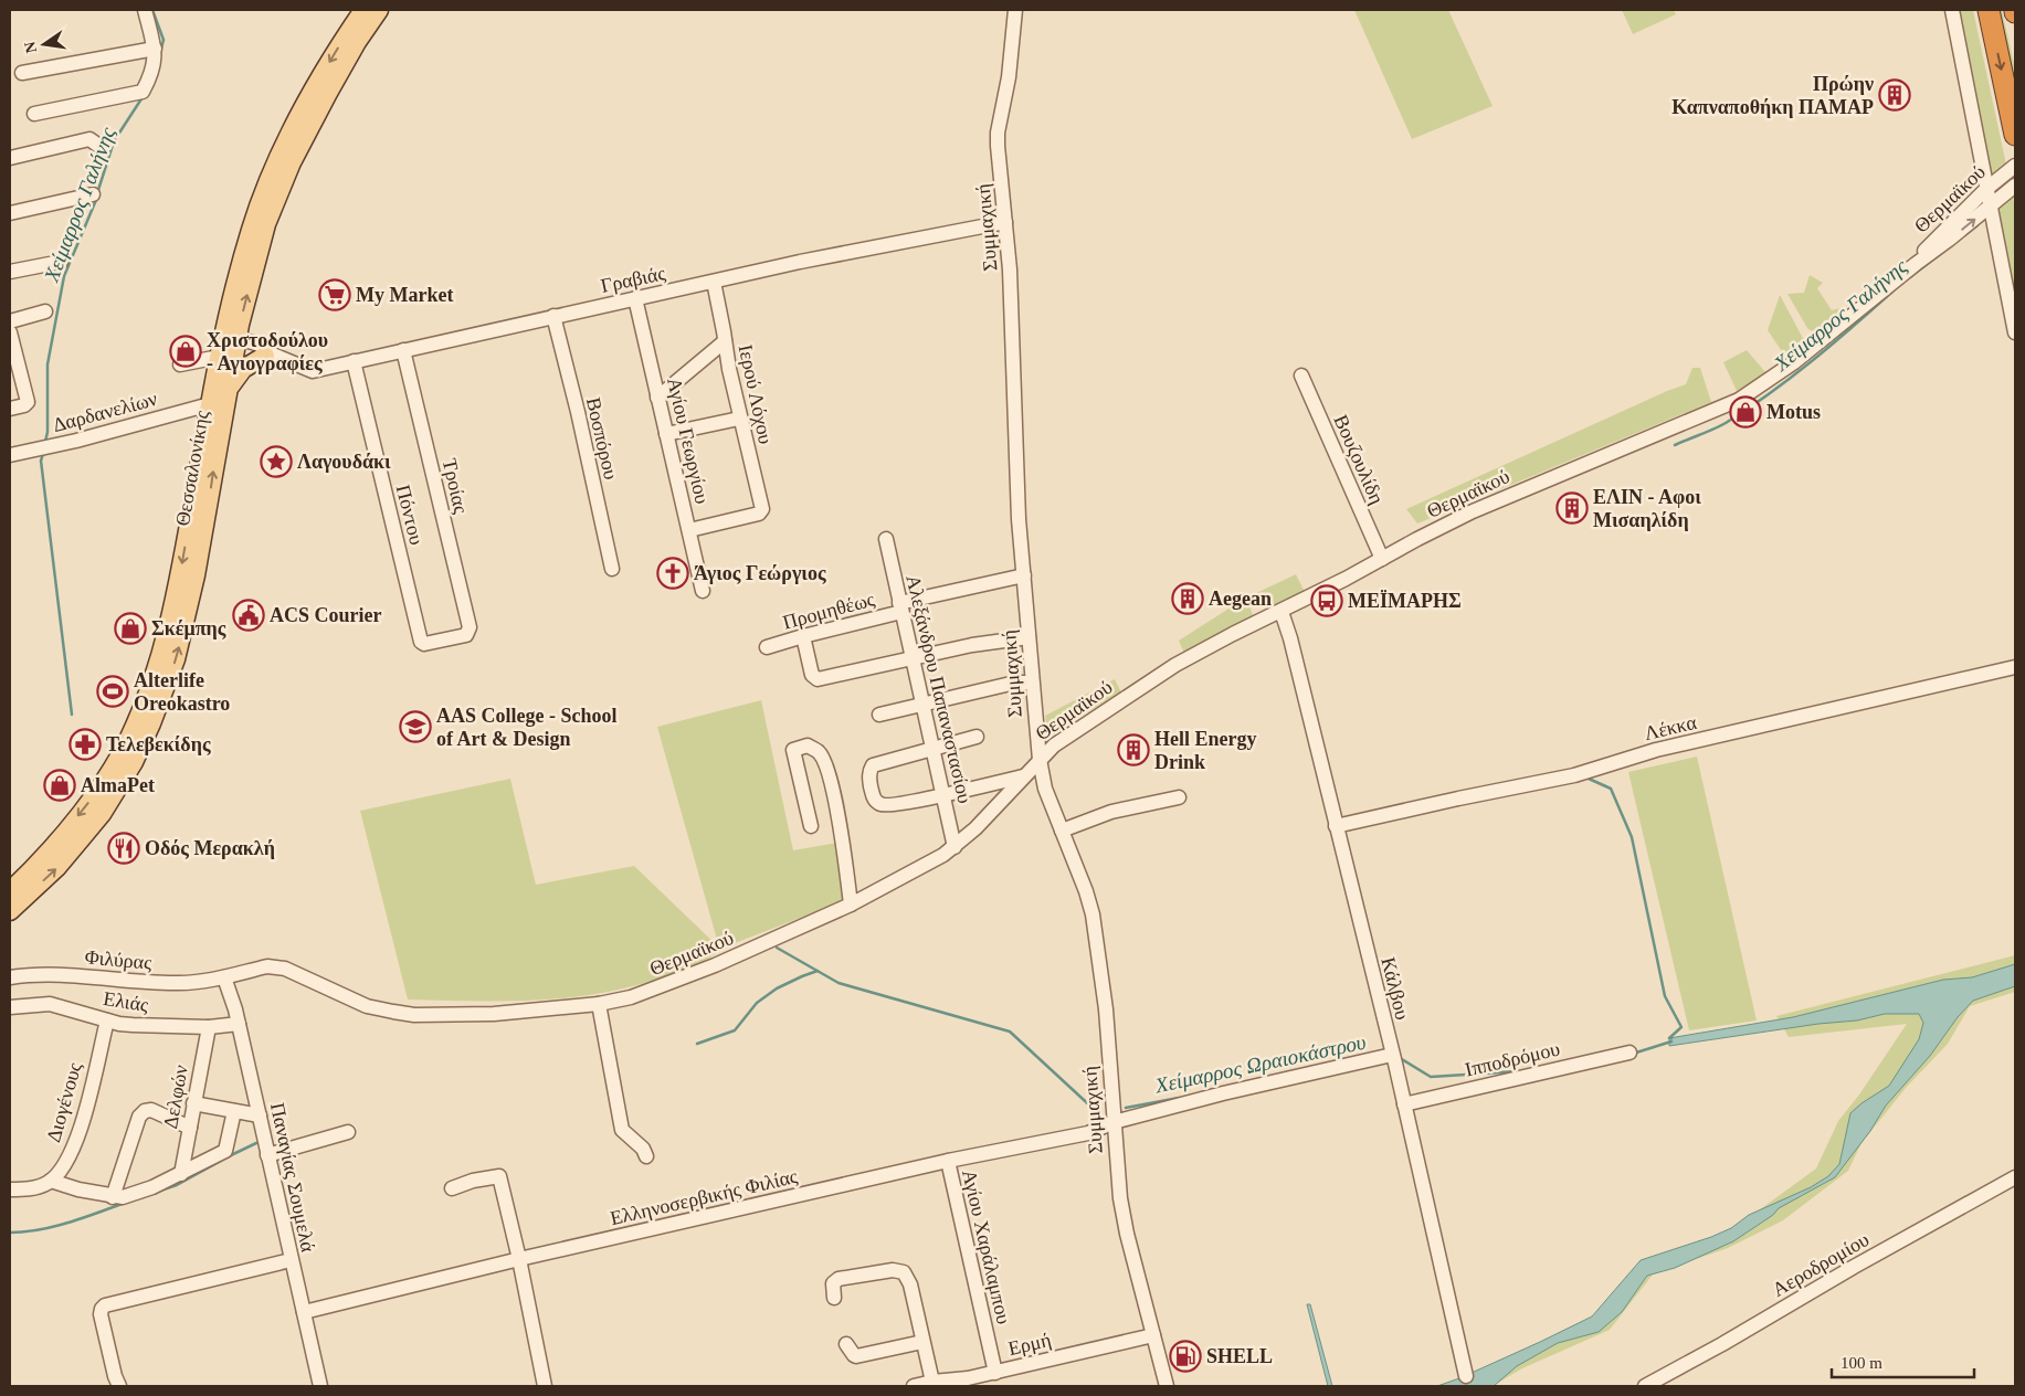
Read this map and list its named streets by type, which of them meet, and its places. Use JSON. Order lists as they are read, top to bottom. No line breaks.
{"streets":{"main road":["Θεσσαλονίκης"],"street":["Θερμαϊκού","Συμμαχική","Γραβιάς","Ιερού Λόχου","Δαρδανελίων","Βοσπόρου","Αγίου Γεωργίου","Βουζουλίδη","Τροίας","Πόντου","Προμηθέως","Αλεξάνδρου Παπαναστασίου","Λέκκα","Φιλύρας","Κάλβου","Ελιάς","Ιπποδρόμου","Δελφών","Διογένους","Παναγίας Σουμελά","Ελληνοσερβικής Φιλίας","Αγίου Χαράλαμπου","Αεροδρομίου","Ερμή"]},"crossings":[["Θερμαϊκού","Συμμαχική"],["Θερμαϊκού","Βουζουλίδη"],["Θερμαϊκού","Αλεξάνδρου Παπαναστασίου"],["Θερμαϊκού","Φιλύρας"],["Θερμαϊκού","Κάλβου"],["Θερμαϊκού","Παναγίας Σουμελά"],["Συμμαχική","Γραβιάς"],["Συμμαχική","Προμηθέως"],["Συμμαχική","Ελληνοσερβικής Φιλίας"],["Συμμαχική","Ερμή"],["Γραβιάς","Ιερού Λόχου"],["Γραβιάς","Βοσπόρου"],["Γραβιάς","Αγίου Γεωργίου"],["Γραβιάς","Θεσσαλονίκης"],["Γραβιάς","Τροίας"],["Γραβιάς","Πόντου"],["Ιερού Λόχου","Αγίου Γεωργίου"],["Δαρδανελίων","Θεσσαλονίκης"],["Τροίας","Πόντου"],["Προμηθέως","Αλεξάνδρου Παπαναστασίου"],["Λέκκα","Κάλβου"],["Φιλύρας","Παναγίας Σουμελά"],["Κάλβου","Ιπποδρόμου"],["Κάλβου","Ελληνοσερβικής Φιλίας"],["Ελιάς","Δελφών"],["Ελιάς","Διογένους"],["Ελιάς","Παναγίας Σουμελά"],["Παναγίας Σουμελά","Ελληνοσερβικής Φιλίας"],["Ελληνοσερβικής Φιλίας","Αγίου Χαράλαμπου"],["Αγίου Χαράλαμπου","Ερμή"]],"water":["Χείμαρρος Γαλήνης","Χείμαρρος Ωραιοκάστρου"],"places":{"building":["Πρώην Καπναποθήκη ΠΑΜΑΡ","ΕΛΙΝ - Αφοι Μισαηλίδη","Aegean","Hell Energy Drink"],"supermarket":["My Market"],"shop":["Χριστοδούλου - Αγιογραφίες","Motus","Σκέμπης","AlmaPet"],"place":["Λαγουδάκι"],"church":["Άγιος Γεώργιος"],"bus stop":["ΜΕΪΜΑΡΗΣ"],"public building":["ACS Courier"],"sports":["Alterlife Oreokastro"],"school or university":["AAS College - School of Art & Design"],"pharmacy":["Τελεβεκίδης"],"restaurant":["Οδός Μερακλή"],"fuel station":["SHELL"]},"scale_bar":"100 m","north":"left"}
